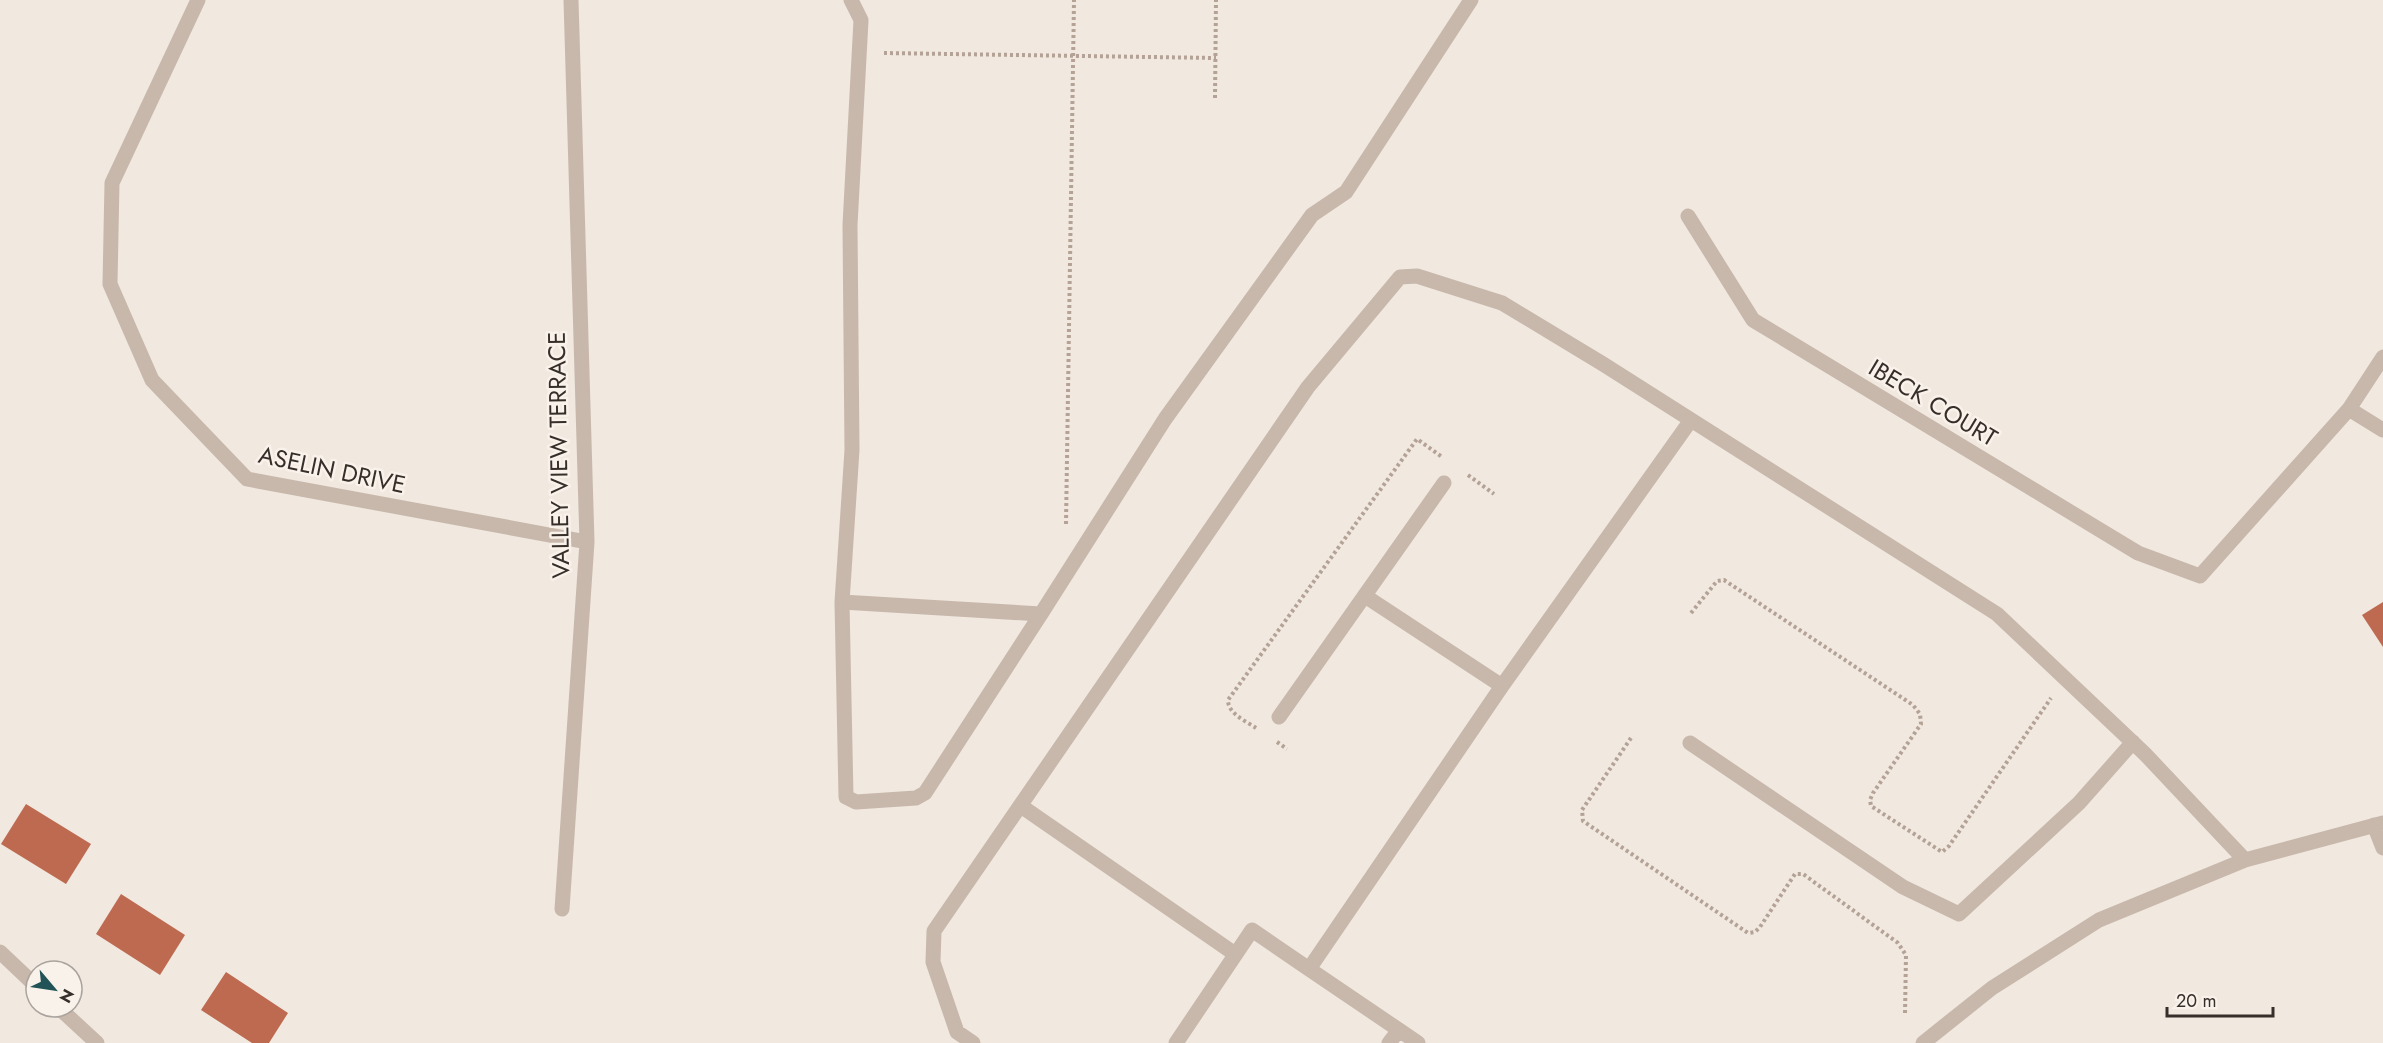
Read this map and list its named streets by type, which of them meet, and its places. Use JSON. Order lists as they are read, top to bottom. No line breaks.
{"streets":{"street":["IBECK COURT","VALLEY VIEW TERRACE","ASELIN DRIVE"]},"crossings":[["VALLEY VIEW TERRACE","ASELIN DRIVE"]],"scale_bar":"20 m","north":"bottom right"}
